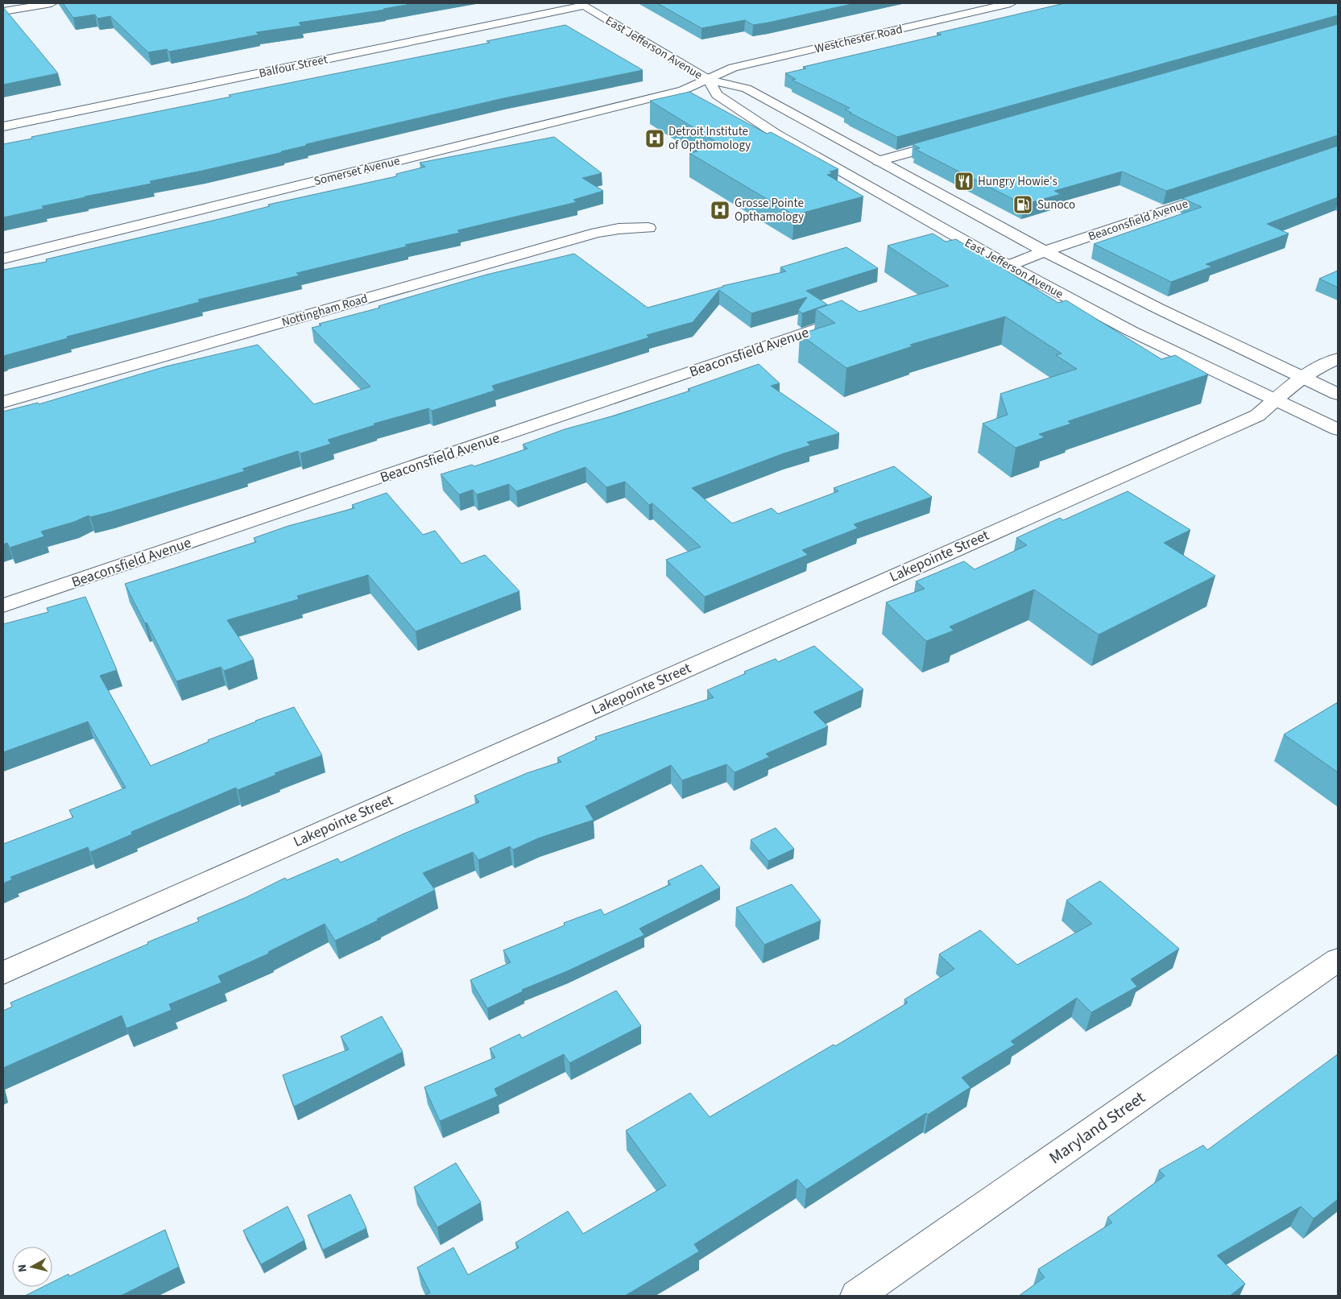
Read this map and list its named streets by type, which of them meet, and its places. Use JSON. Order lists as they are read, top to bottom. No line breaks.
{"streets":{"street":["Westchester Road","East Jefferson Avenue","Balfour Street","Somerset Avenue","Beaconsfield Avenue","Nottingham Road","Lakepointe Street","Maryland Street"]},"crossings":[["Westchester Road","East Jefferson Avenue"],["Westchester Road","Somerset Avenue"],["East Jefferson Avenue","Balfour Street"],["East Jefferson Avenue","Somerset Avenue"],["East Jefferson Avenue","Beaconsfield Avenue"],["East Jefferson Avenue","Lakepointe Street"]],"places":{"hospital":["Detroit Institute of Opthomology","Grosse Pointe Opthamology"],"restaurant":["Hungry Howie's"],"fuel station":["Sunoco"]},"north":"left"}
